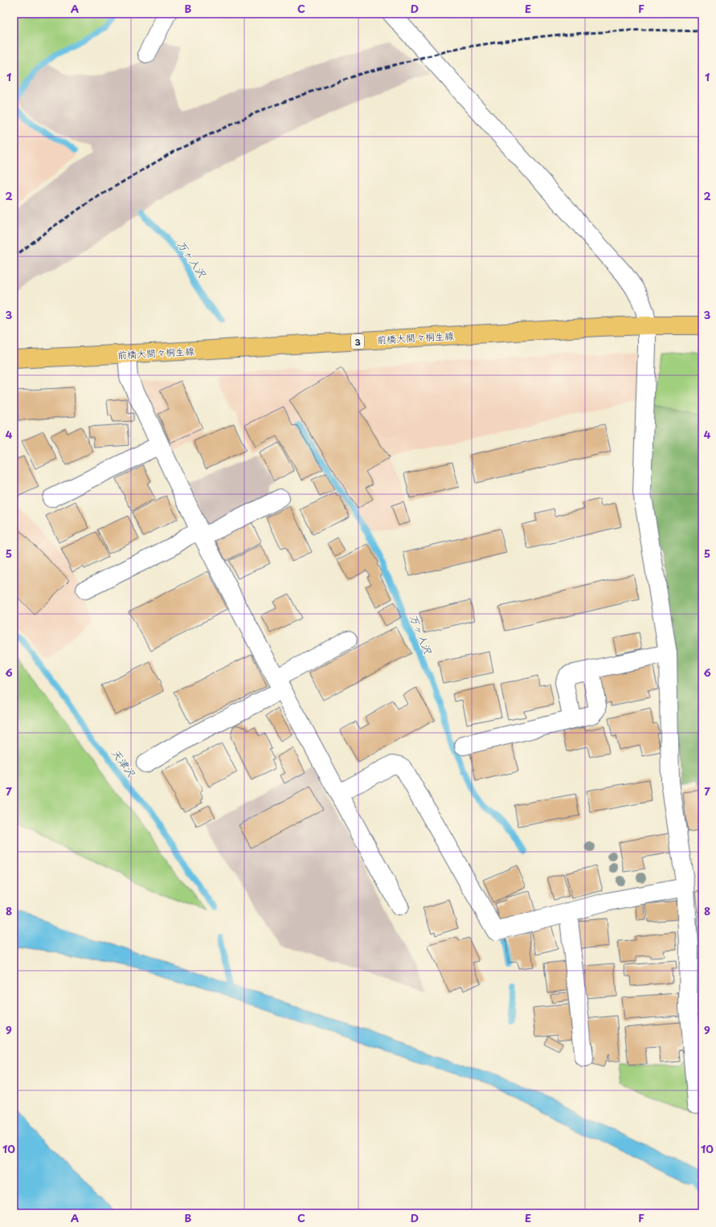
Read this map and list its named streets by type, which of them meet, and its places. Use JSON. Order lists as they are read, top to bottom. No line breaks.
{"streets":{"main road":["前橋大間々桐生線","3"]},"water":["万ヶ入沢","天津沢"],"grid":{"columns":["A","B","C","D","E","F"],"rows":["1","2","3","4","5","6","7","8","9","10"]}}
